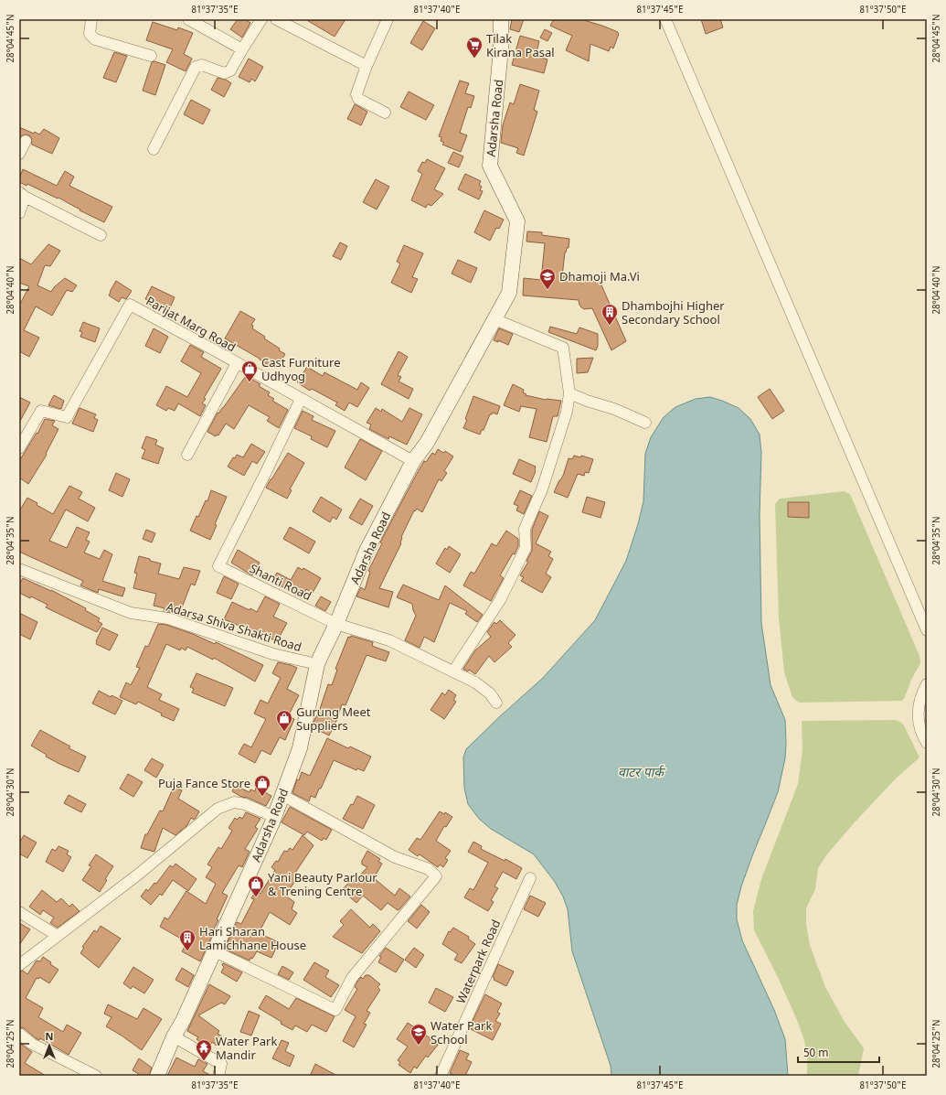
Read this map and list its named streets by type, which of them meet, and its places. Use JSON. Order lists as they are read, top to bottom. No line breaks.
{"streets":{"main road":["Adarsha Road"],"street":["Parijat Marg Road","Shanti Road","Adarsa Shiva Shakti Road","Waterpark Road"]},"crossings":[["Adarsha Road","Parijat Marg Road"],["Adarsha Road","Shanti Road"],["Adarsha Road","Adarsa Shiva Shakti Road"],["Parijat Marg Road","Shanti Road"]],"water":["वाटर पार्क"],"places":{"supermarket":["Tilak Kirana Pasal"],"school or university":["Dhamoji Ma.Vi","Water Park School"],"building":["Dhambojhi Higher Secondary School","Hari Sharan Lamichhane House"],"shop":["Cast Furniture Udhyog","Gurung Meet Suppliers","Puja Fance Store","Yani Beauty Parlour & Trening Centre"],"temple":["Water Park Mandir"]},"scale_bar":"50 m","north":"top","coordinates":["81°37'35\"E","81°37'40\"E","81°37'45\"E","81°37'50\"E","28°04'45\"N","28°04'40\"N","28°04'35\"N","28°04'30\"N","28°04'25\"N"]}
